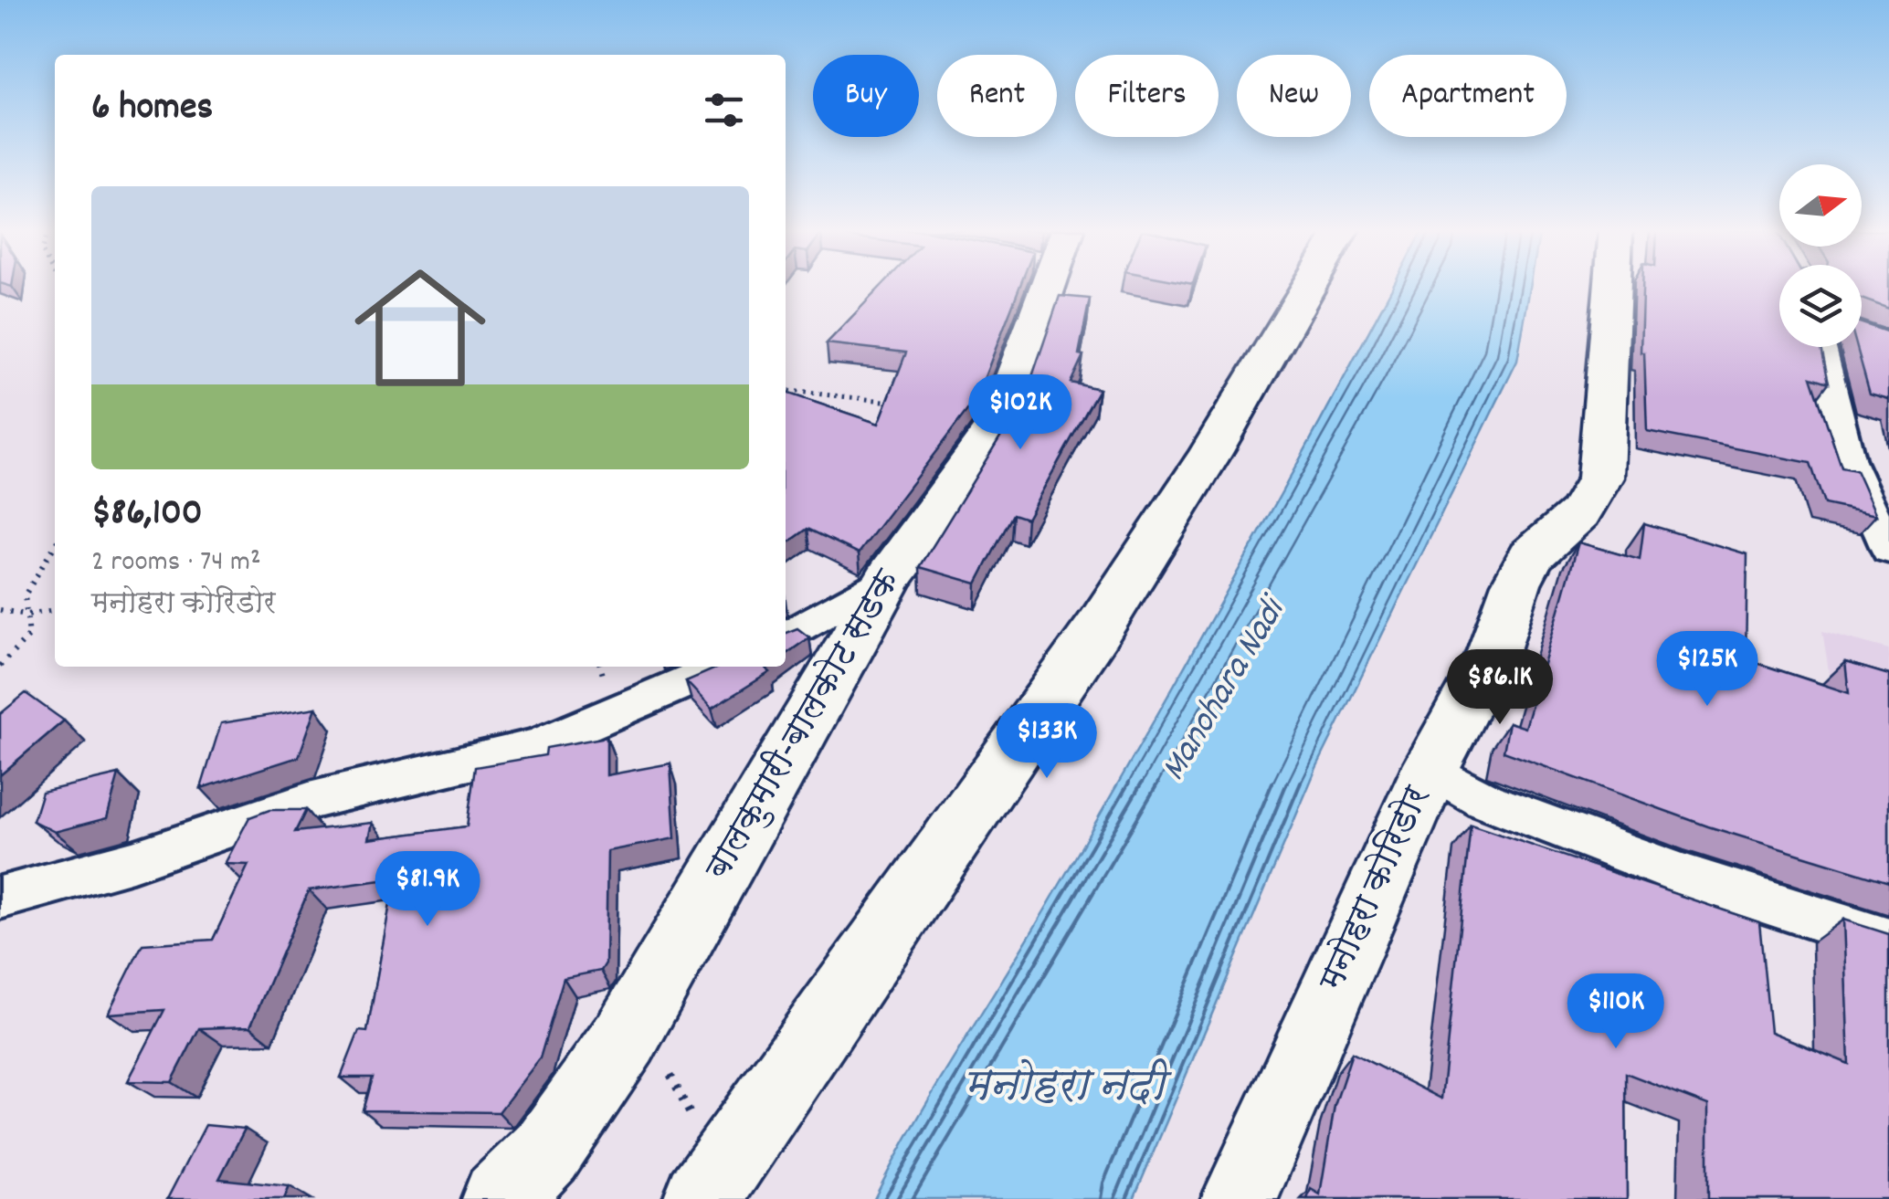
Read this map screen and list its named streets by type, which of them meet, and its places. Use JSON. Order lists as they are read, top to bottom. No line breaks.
{"streets":{"main road":["बालकुमारी-बालकोट सडक","मनोहरा कोरिडोर"]},"water":["Manohara Nadi","मनोहरा नदी"],"north":"right","page":{"chip":["Buy","Rent","Filters","New","Apartment"],"heading":"6 homes","list":[{"name":"$86,100","note":"2 rooms · 74 m² · मनोहरा कोरिडोर"}],"price":["$102K","$125K","$86.1K","$133K","$81.9K","$110K"]}}
